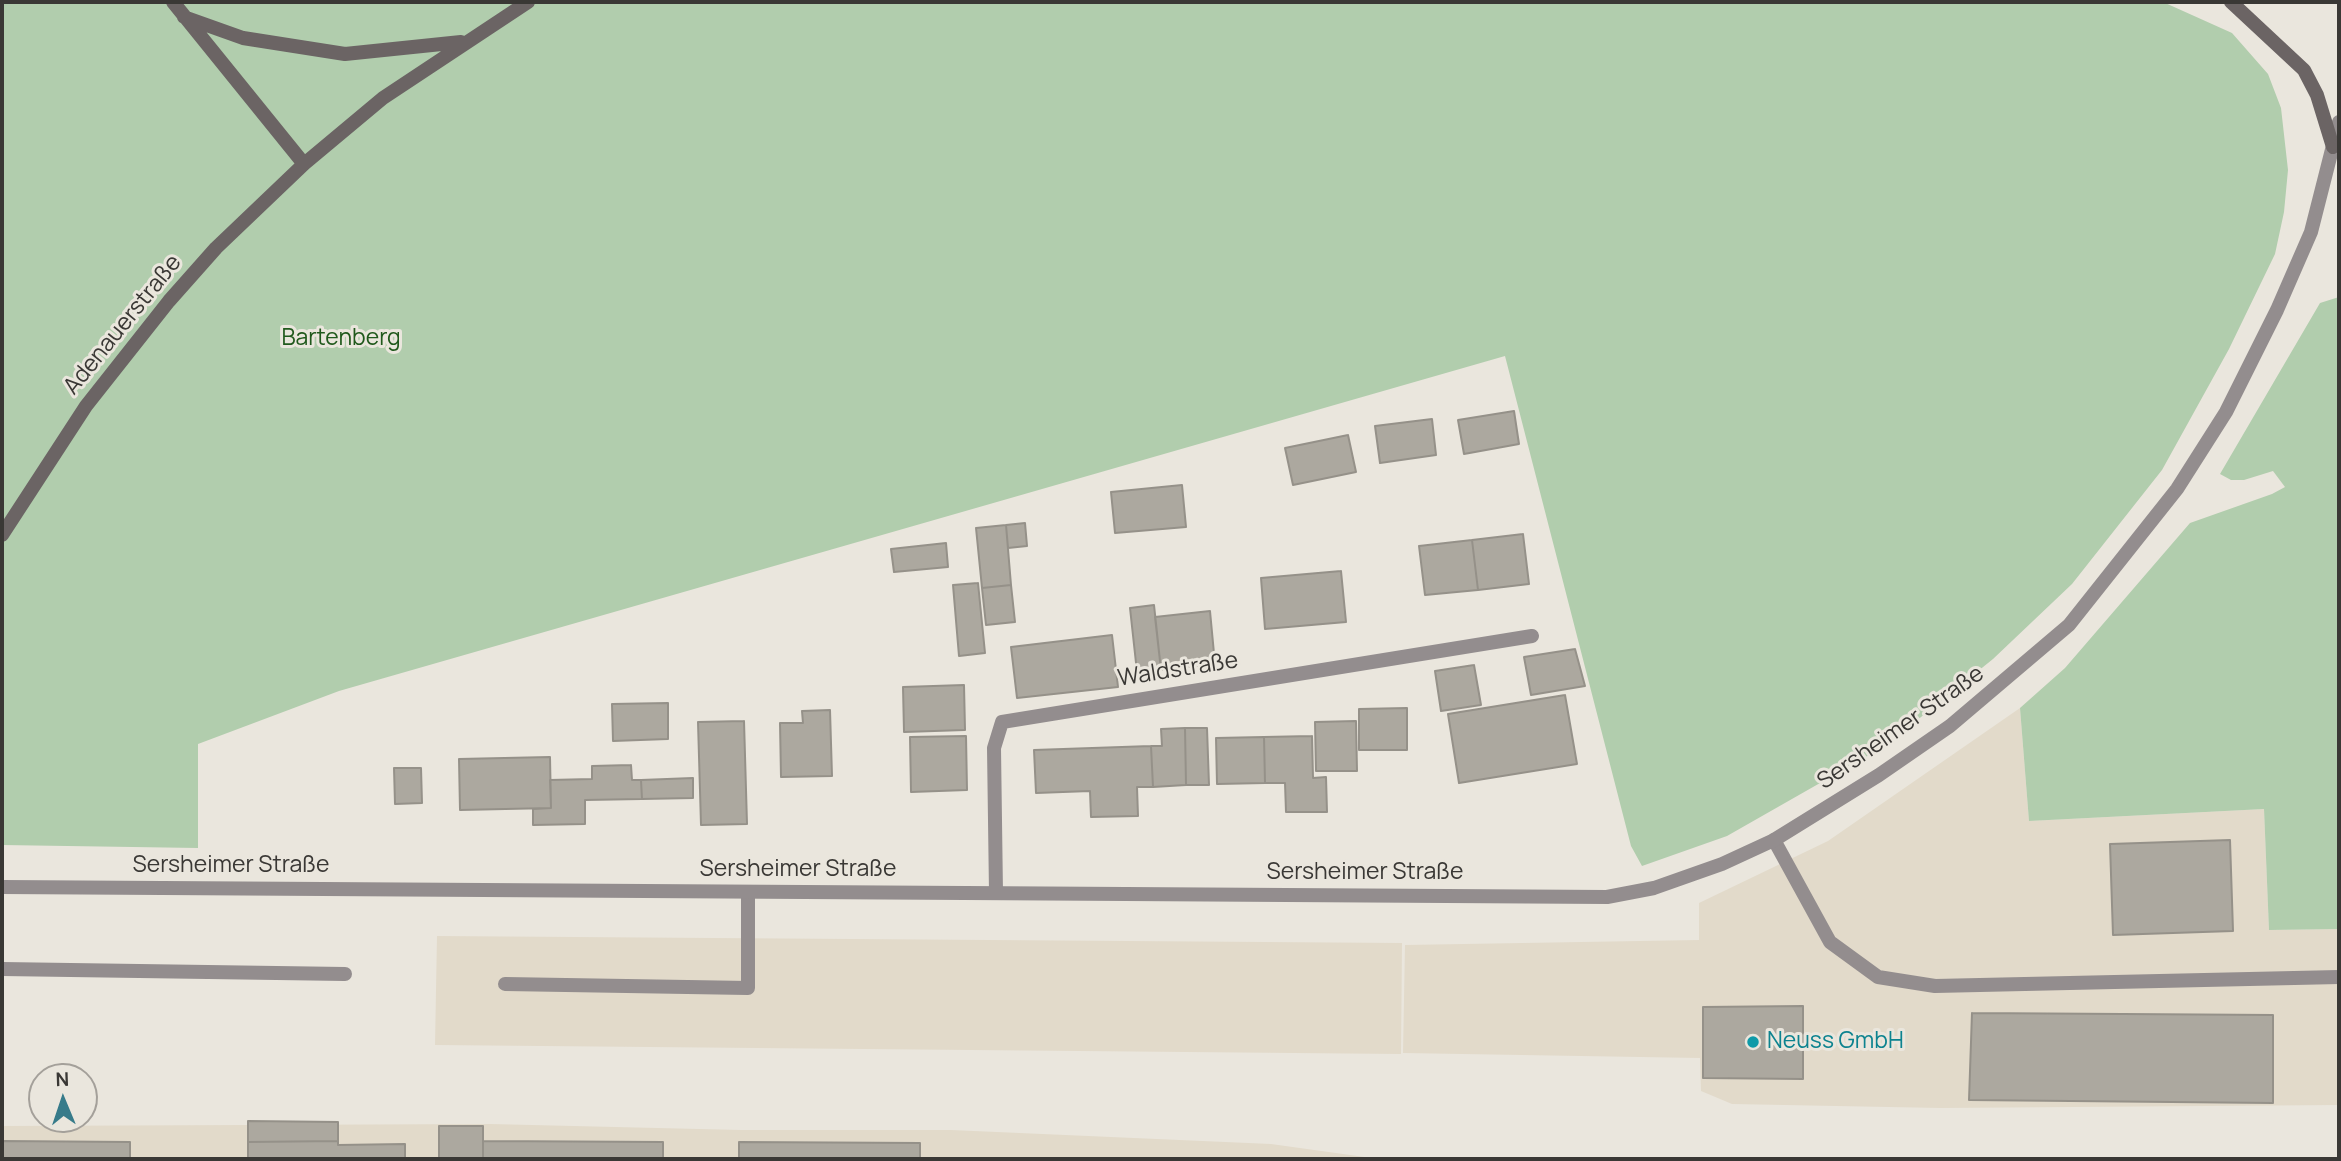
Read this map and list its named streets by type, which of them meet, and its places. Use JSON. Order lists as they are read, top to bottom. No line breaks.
{"streets":{"main road":["Adenauerstraße"],"street":["Waldstraße","Sersheimer Straße"]},"crossings":[["Waldstraße","Sersheimer Straße"]],"parks":["Bartenberg"],"places":["Neuss GmbH"],"north":"top"}
